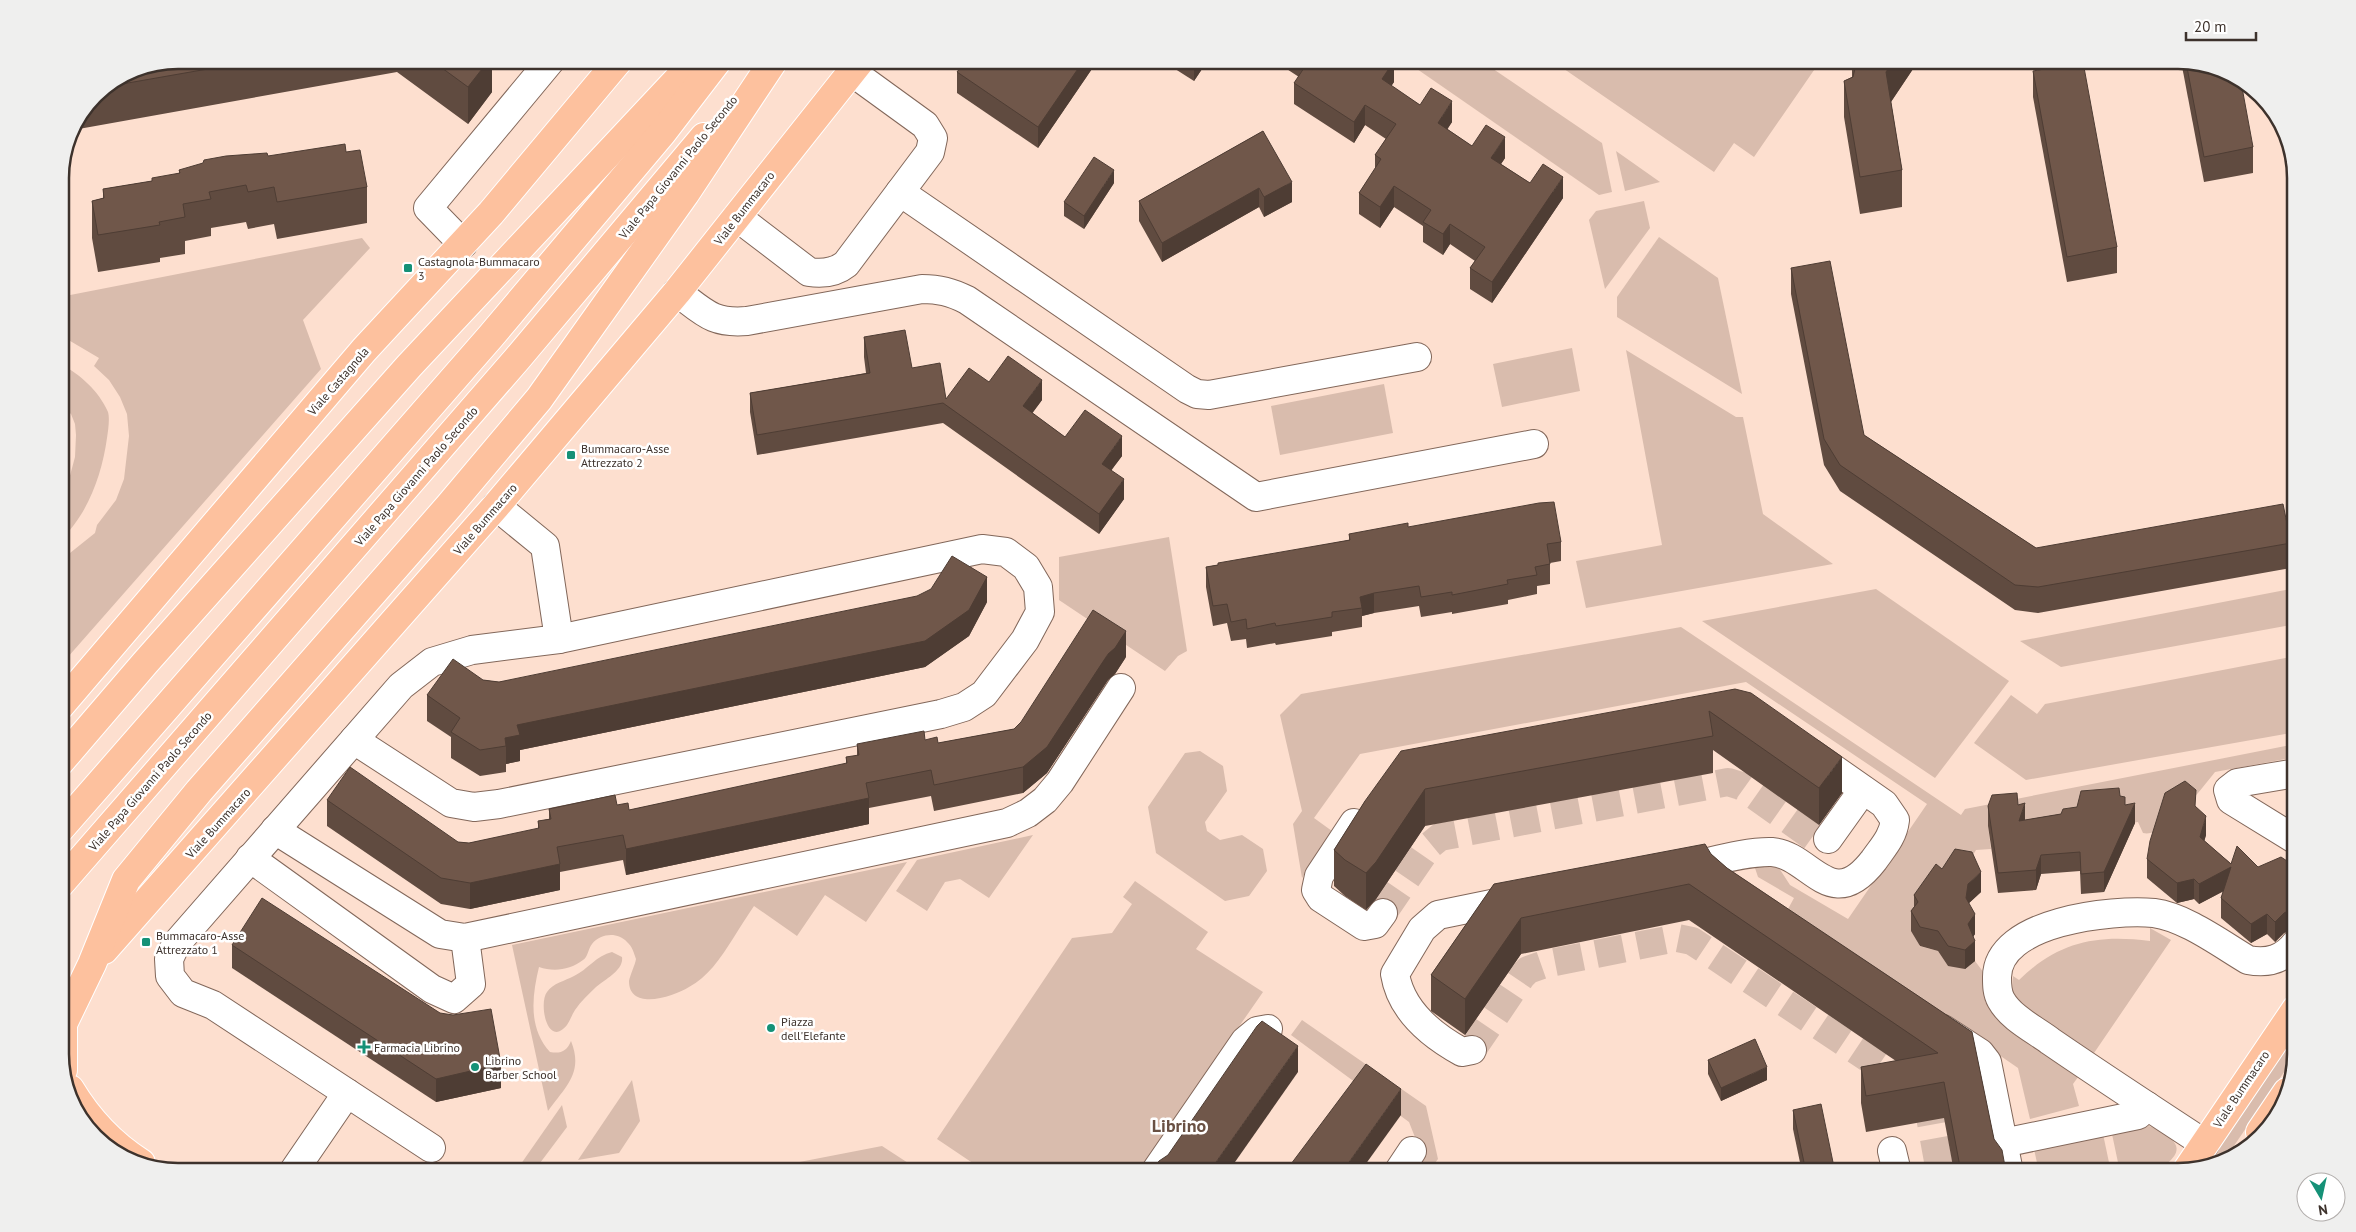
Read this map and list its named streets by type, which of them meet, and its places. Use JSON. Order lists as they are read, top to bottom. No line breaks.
{"streets":{"main road":["Viale Papa Giovanni Paolo Secondo","Viale Bummacaro","Viale Castagnola"]},"districts":["Librino"],"places":{"transit":["Castagnola-Bummacaro 3","Bummacaro-Asse Attrezzato 2","Bummacaro-Asse Attrezzato 1"],"other":["Piazza dell'Elefante","Librino Barber School"],"health":["Farmacia Librino"]},"scale_bar":"20 m","north":"bottom"}
